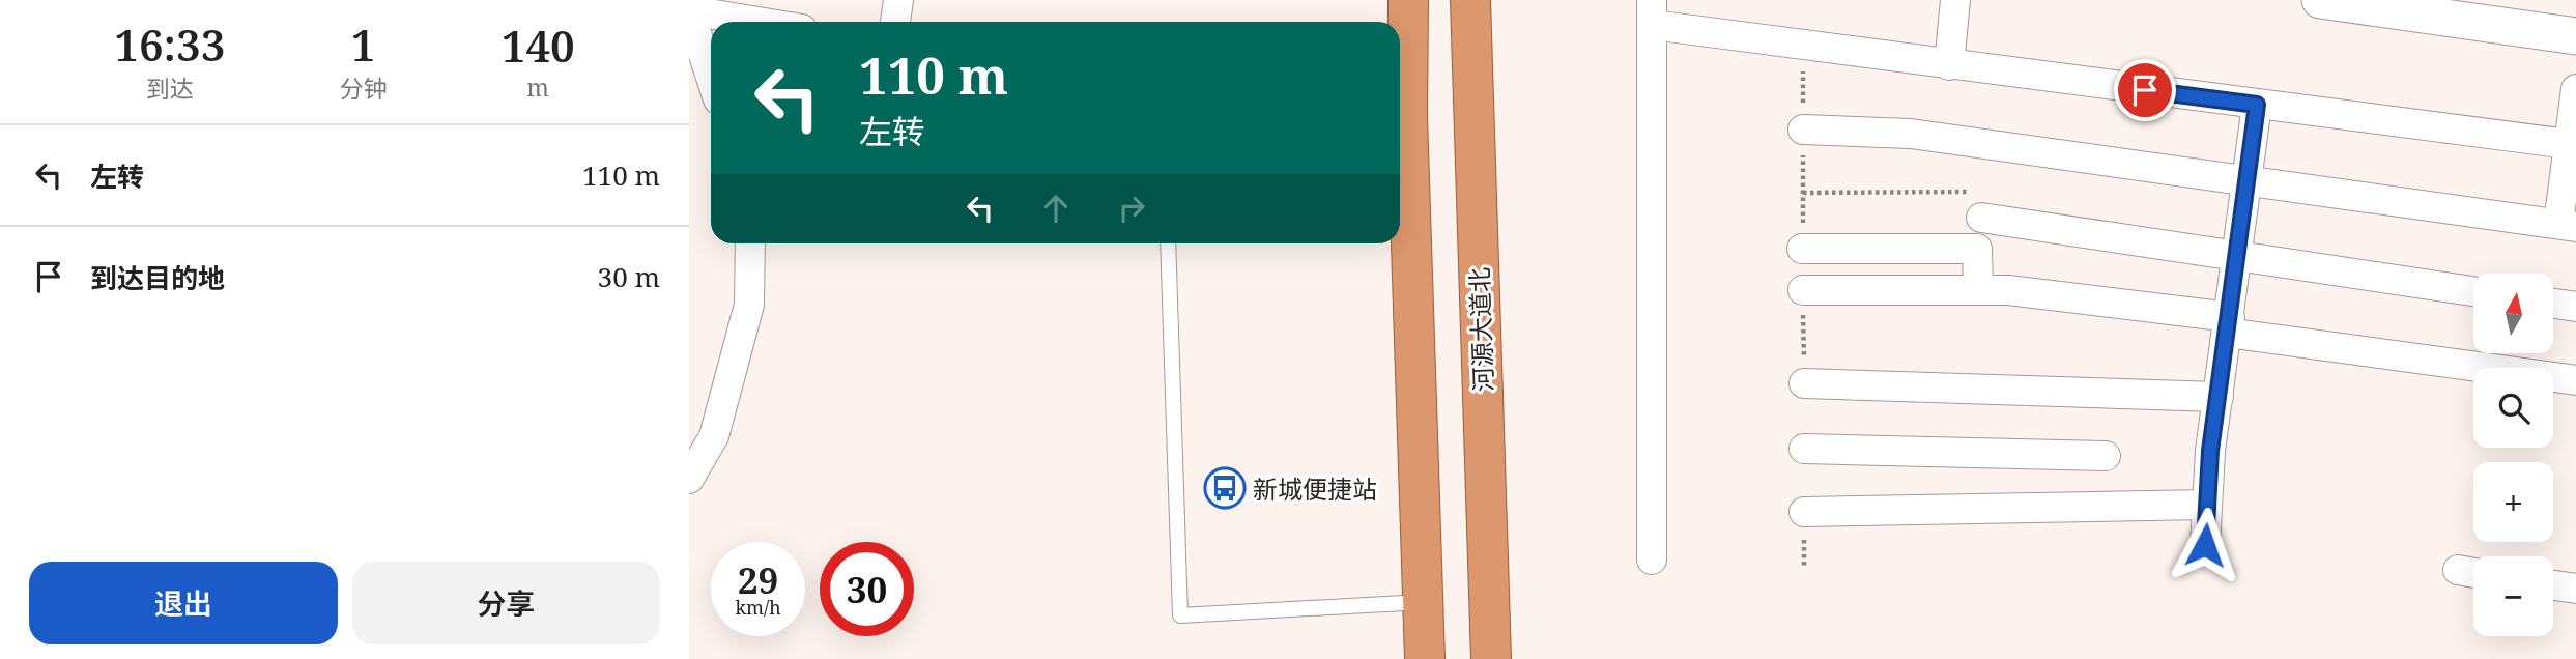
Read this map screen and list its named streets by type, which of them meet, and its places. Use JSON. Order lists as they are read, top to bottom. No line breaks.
{"streets":{"highway":["河源大道北"]},"places":{"bus stop":["新城便捷站"]},"north":"top","page":{"eta":["16:33","到达","1","分钟","140","m"],"turn":["110 m","左转"],"list":[{"name":"左转","value":"110 m"},{"name":"到达目的地","value":"30 m"}],"map_buttons":["+","−"],"speed":"29 km/h","limit":"30","buttons":["退出","分享"]}}
